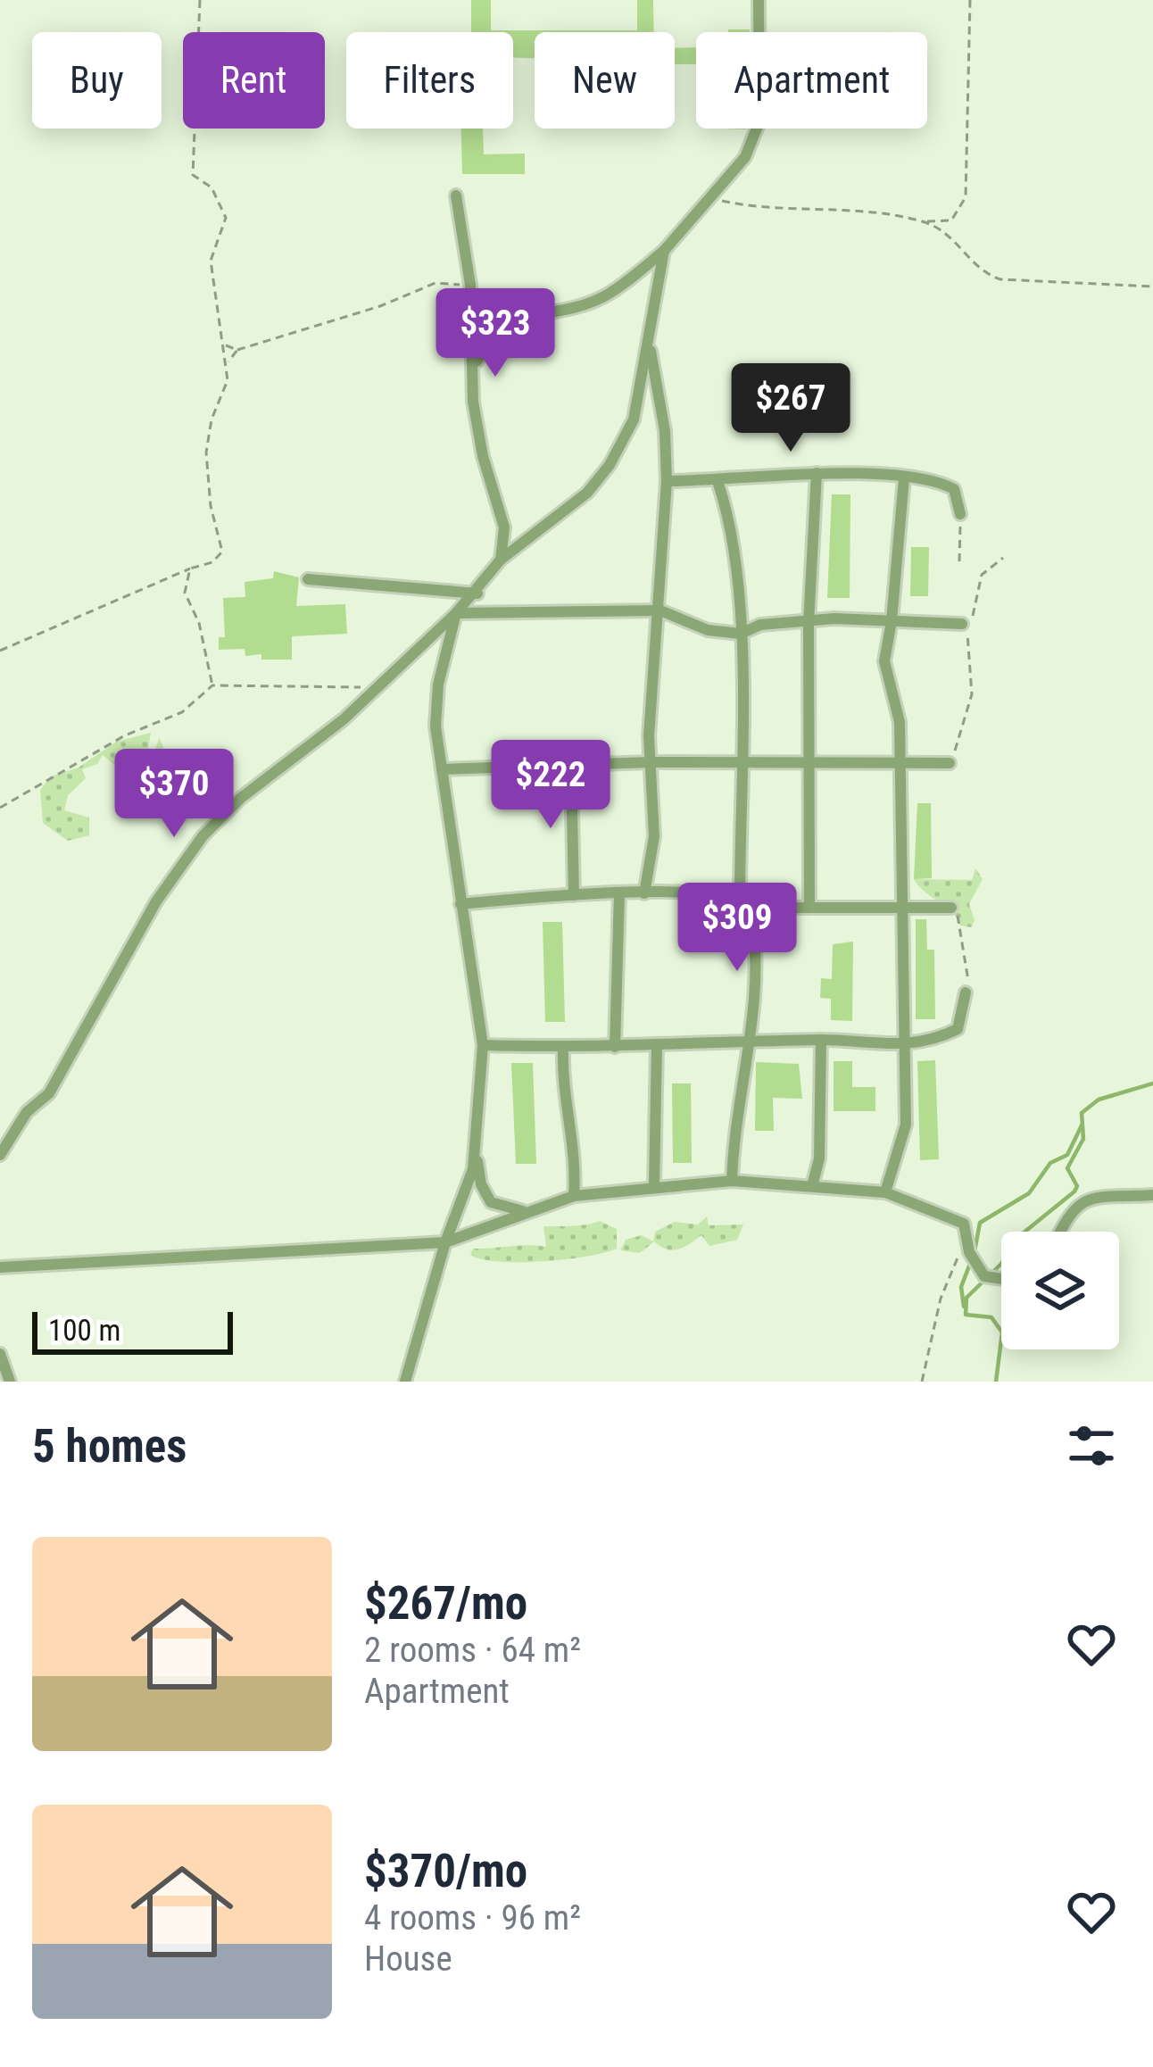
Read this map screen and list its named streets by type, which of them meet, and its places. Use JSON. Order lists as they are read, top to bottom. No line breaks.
{"scale_bar":"100 m","page":{"chip":["Buy","Rent","Filters","New","Apartment"],"price":["$323","$267","$222","$370","$309"],"scale":"100 m","heading":"5 homes","list":[{"name":"$267/mo","note":"2 rooms · 64 m² · Apartment"},{"name":"$370/mo","note":"4 rooms · 96 m² · House"}]}}
